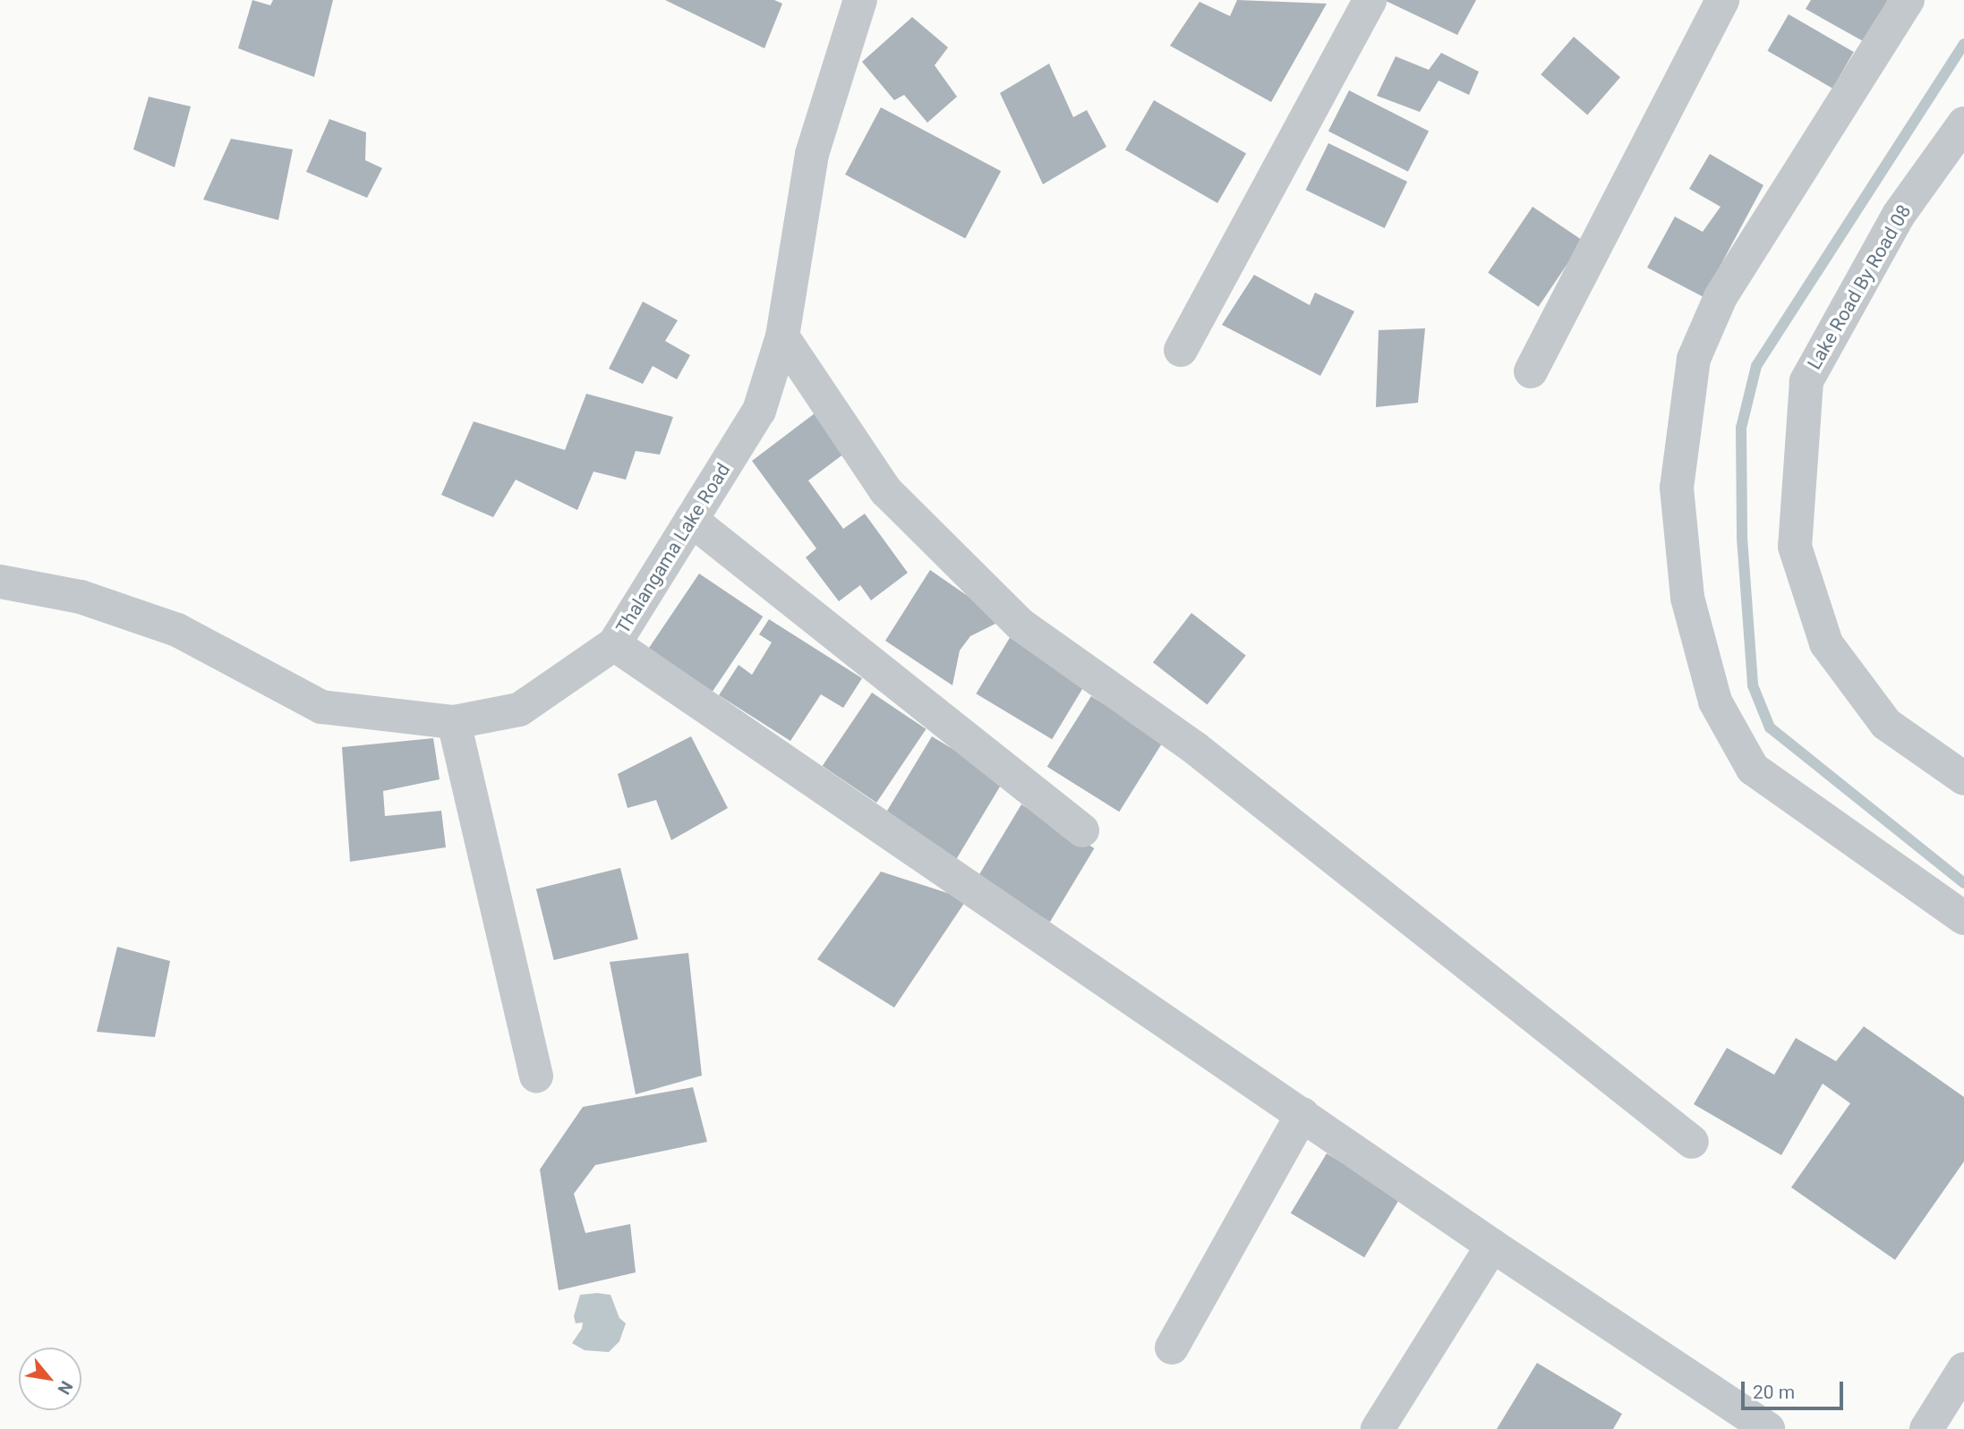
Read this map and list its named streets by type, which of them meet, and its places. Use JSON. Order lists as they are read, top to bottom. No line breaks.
{"streets":{"street":["Lake Road By Road 08","Thalangama Lake Road"]},"scale_bar":"20 m","north":"bottom right"}
